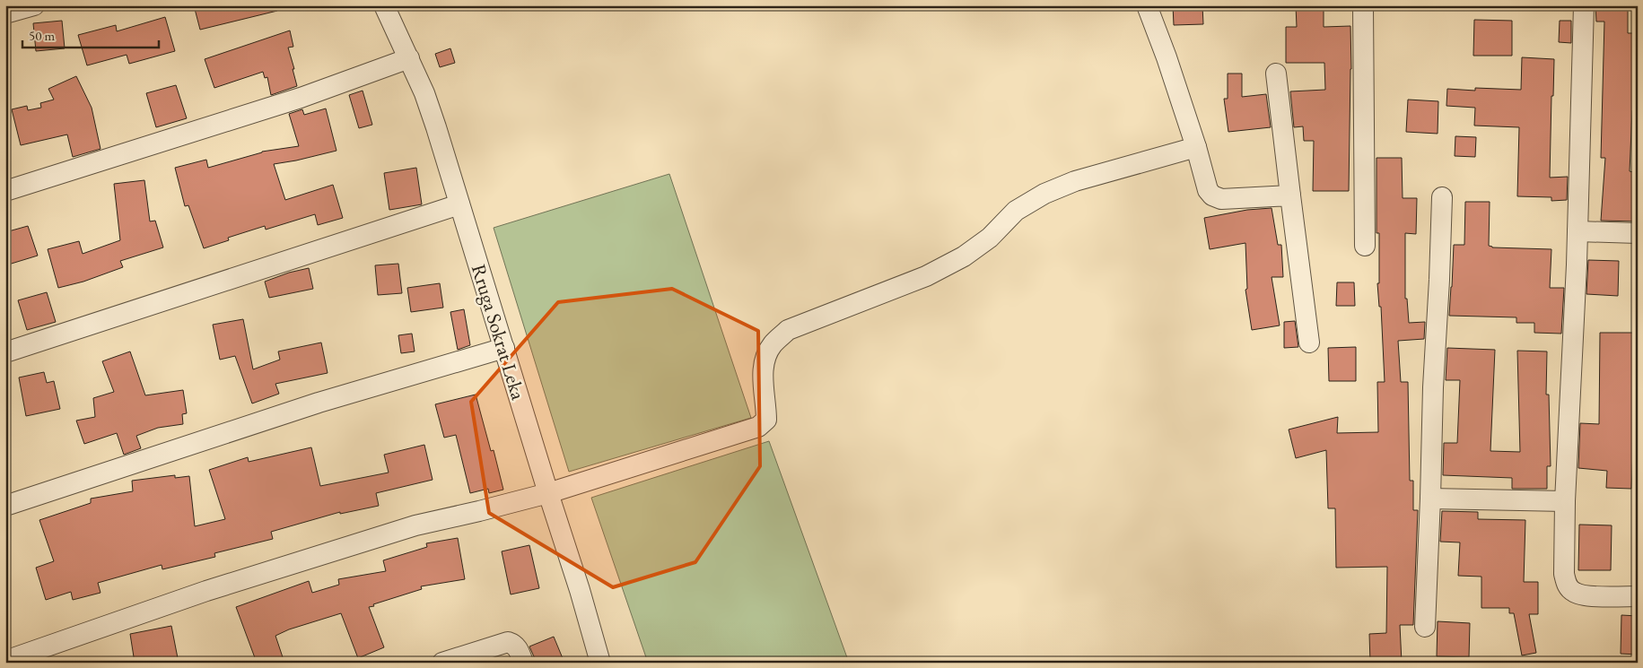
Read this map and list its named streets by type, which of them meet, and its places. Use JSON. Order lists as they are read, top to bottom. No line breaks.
{"streets":{"street":["Rruga Sokrat Leka"]},"scale_bar":"50 m"}
